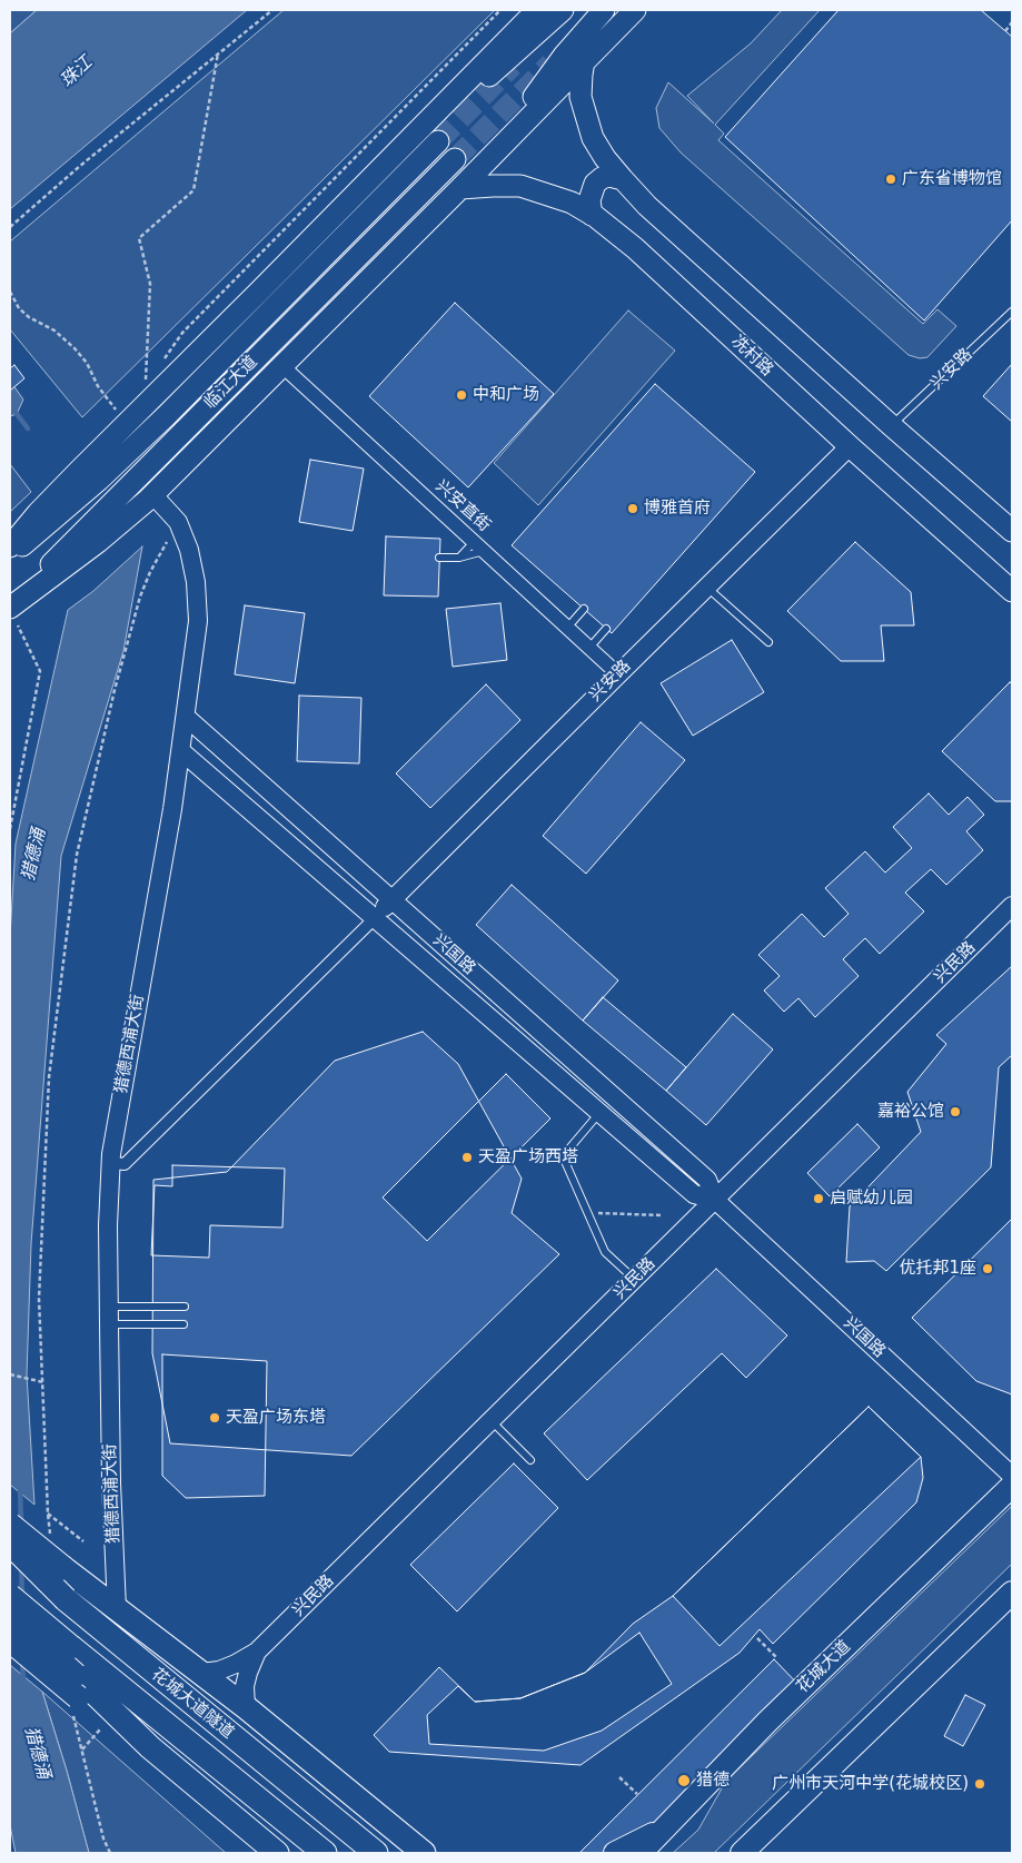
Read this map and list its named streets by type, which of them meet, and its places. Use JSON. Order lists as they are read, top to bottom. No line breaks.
{"streets":{"highway":["花城大道隧道"],"main road":["冼村路","临江大道","花城大道"],"street":["兴安路","兴安直街","兴国路","兴民路","猎德西浦大街"]},"crossings":[["冼村路","兴安路"],["兴安路","兴安直街"],["兴安路","兴国路"],["兴国路","兴民路"],["兴国路","猎德西浦大街"]],"water":["珠江","猎德涌"],"places":["广东省博物馆","中和广场","博雅首府","嘉裕公馆","天盈广场西塔","启赋幼儿园","优托邦1座","天盈广场东塔","猎德","广州市天河中学(花城校区)"]}
